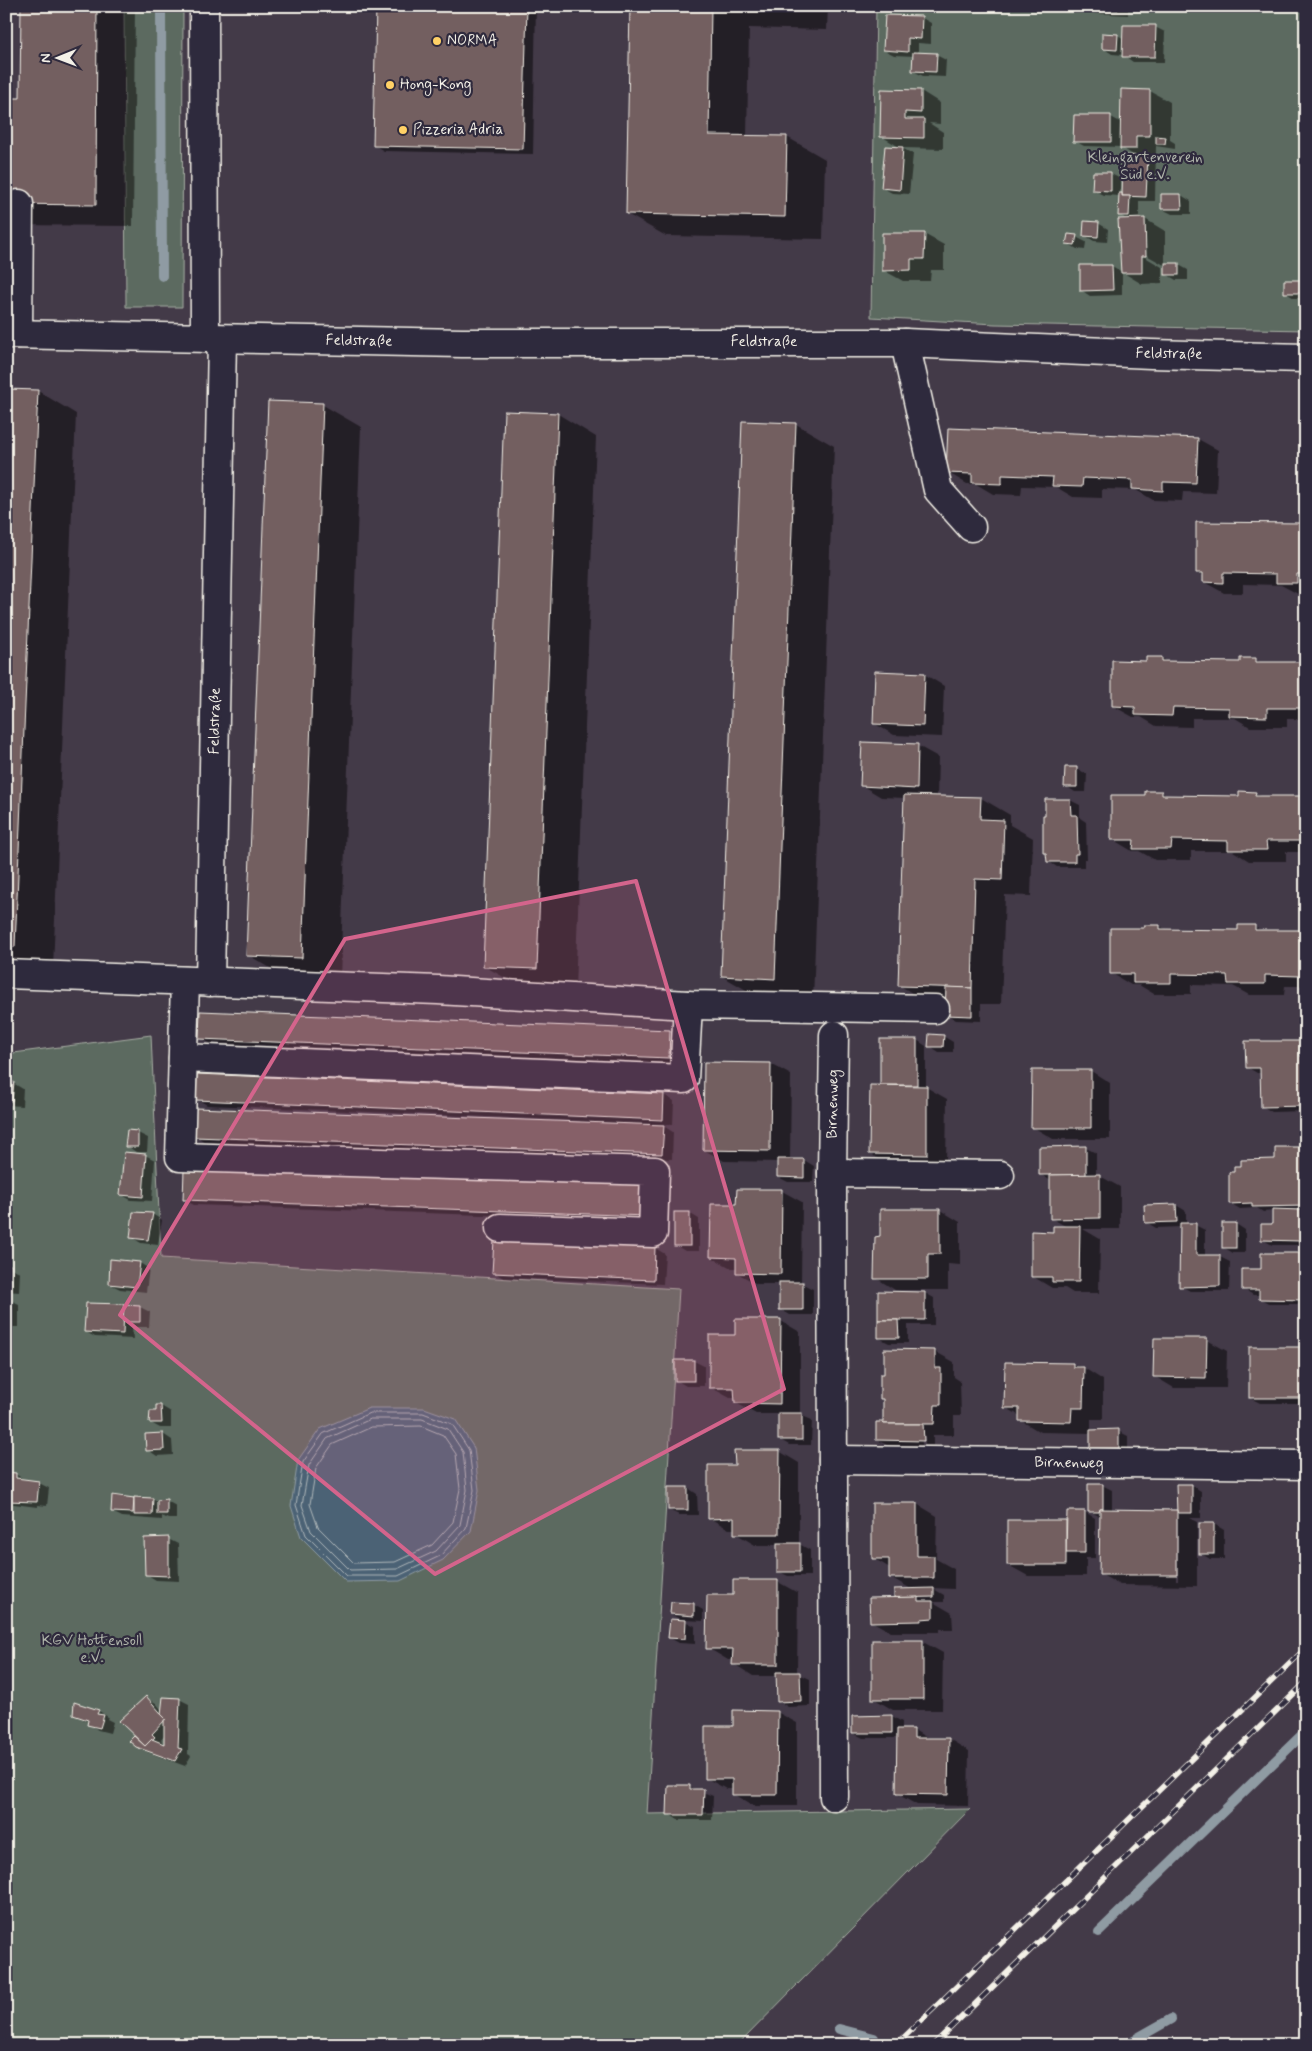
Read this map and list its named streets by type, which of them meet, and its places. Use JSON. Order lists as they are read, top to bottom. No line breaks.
{"streets":{"street":["Feldstraße","Birnenweg"]},"parks":["Kleingartenverein Süd e.V.","KGV Hottensoll e.V."],"places":["NORMA","Hong-Kong","Pizzeria Adria"],"north":"left"}
